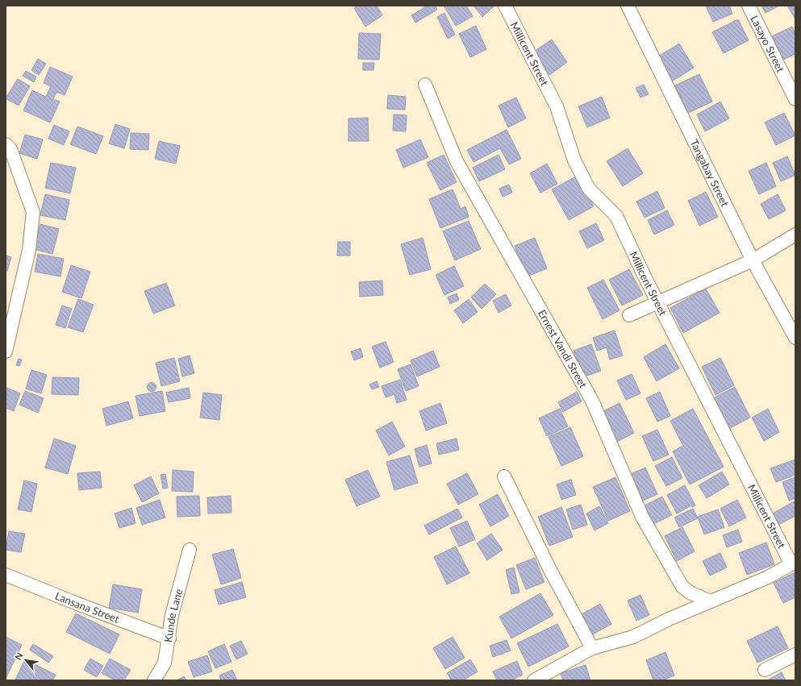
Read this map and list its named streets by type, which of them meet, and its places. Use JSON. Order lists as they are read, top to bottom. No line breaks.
{"streets":{"street":["Lasayo Street","Millicent Street","Tangabay Street","Ernest Vandi Street","Lansana Street","Kunde Lane"]},"crossings":[["Lansana Street","Kunde Lane"]],"north":"top left"}
